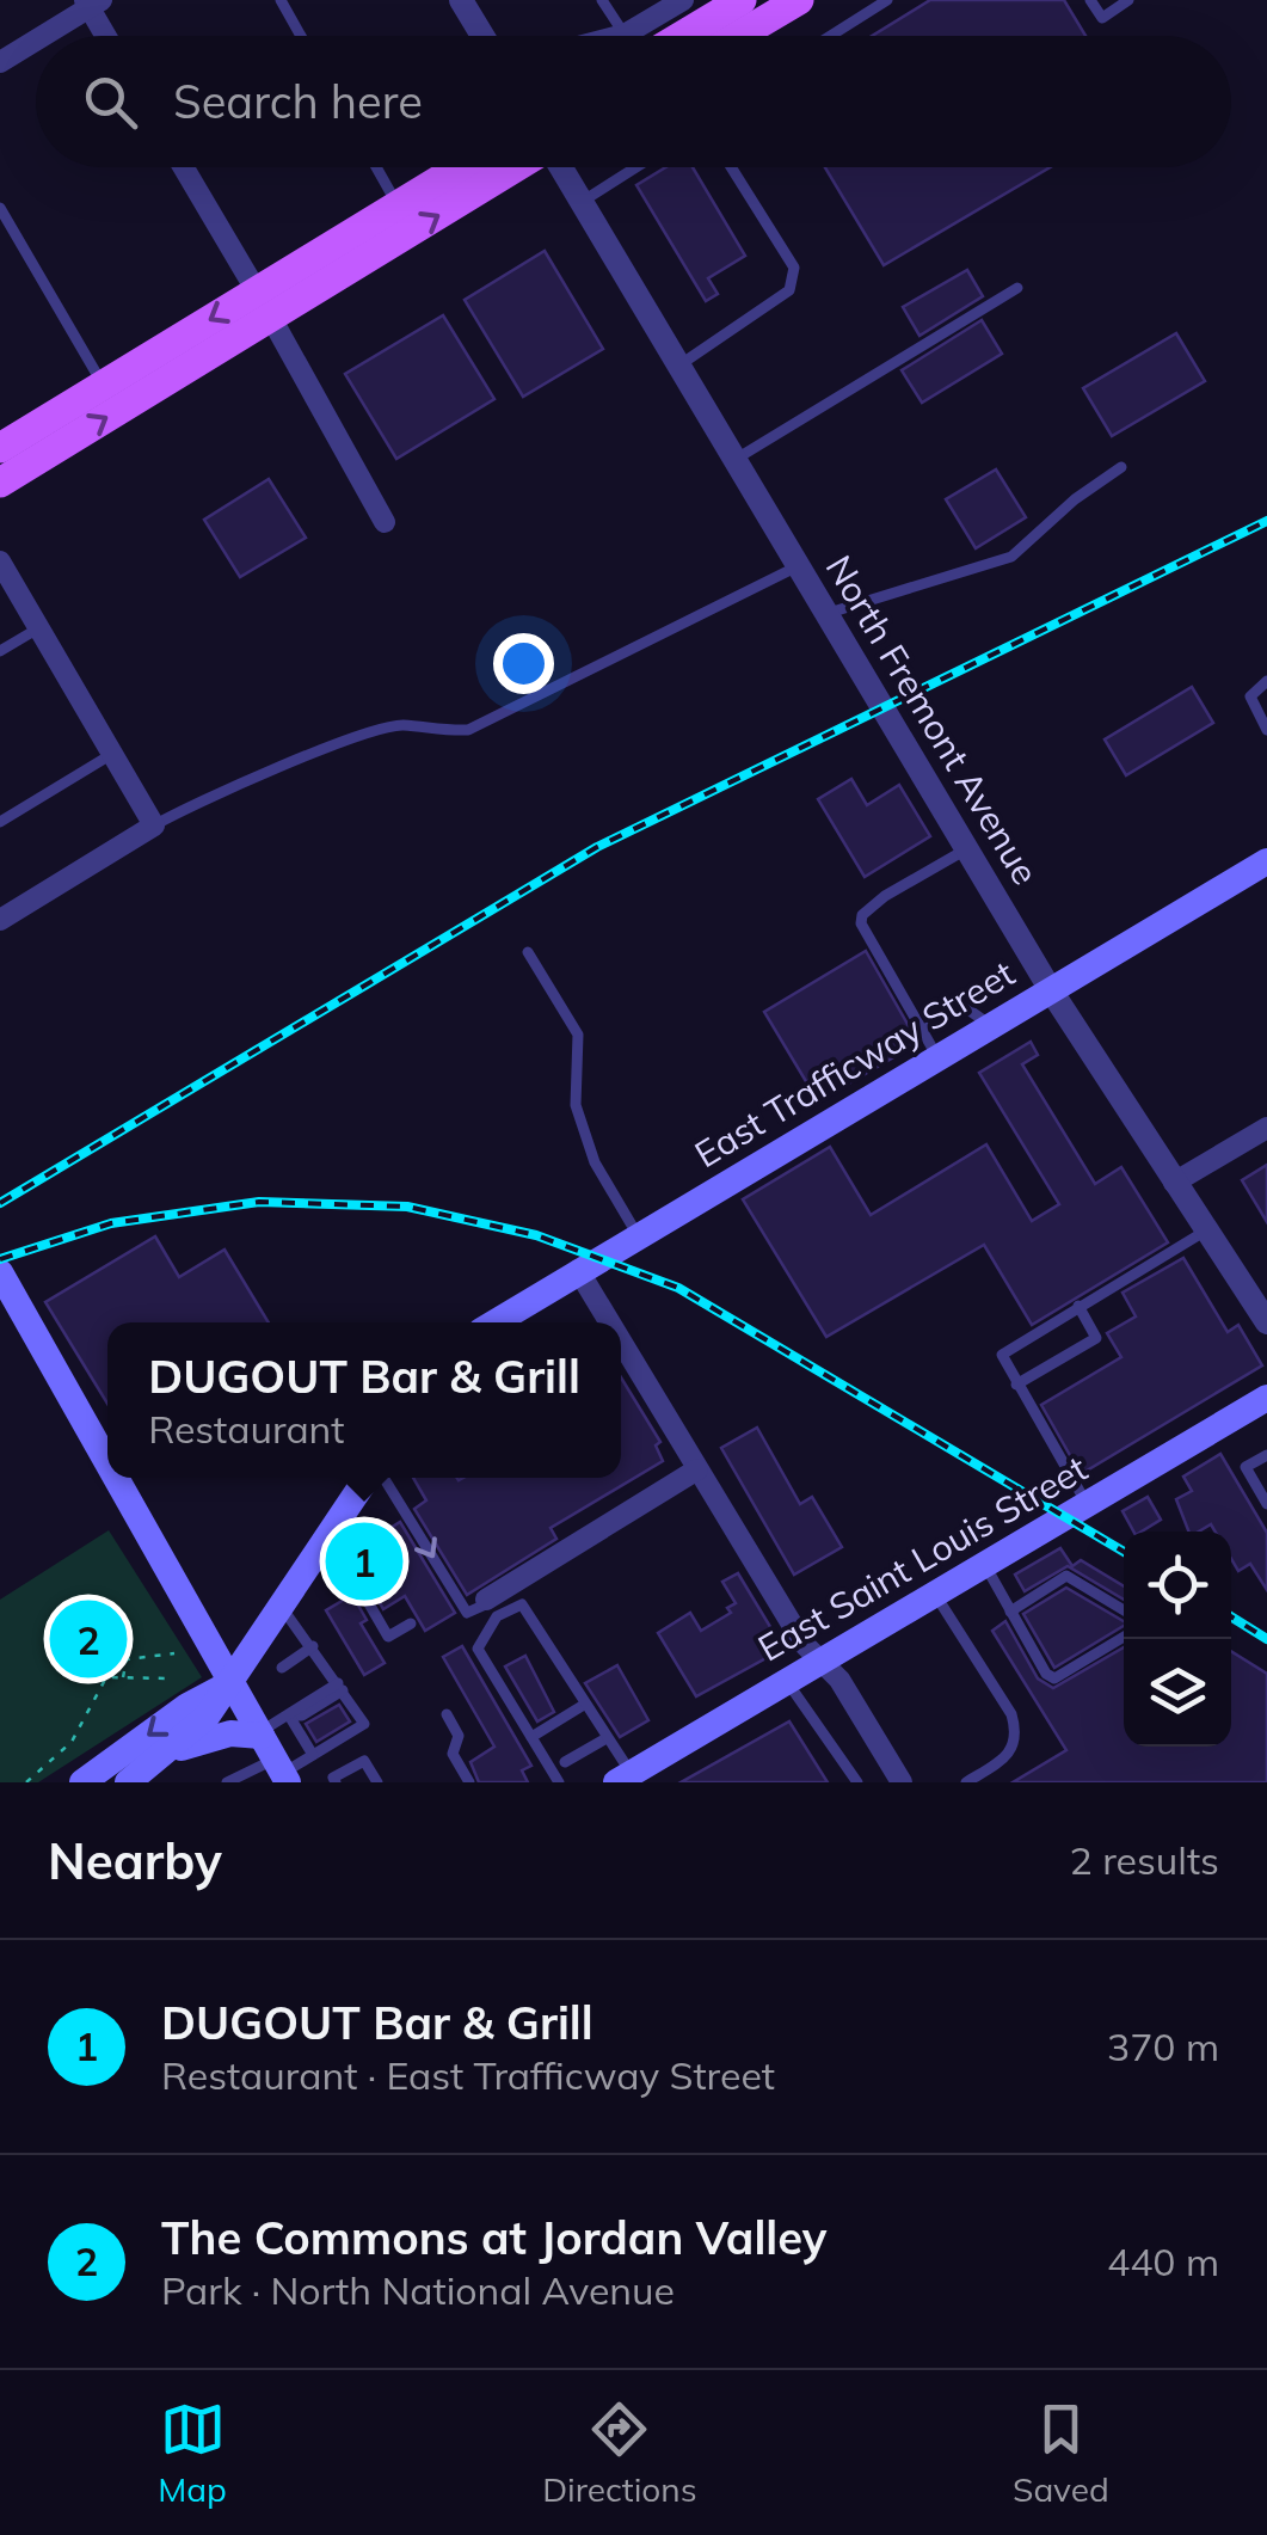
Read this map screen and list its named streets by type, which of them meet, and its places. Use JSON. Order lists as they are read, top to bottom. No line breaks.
{"streets":{"main road":["East Trafficway Street","East Saint Louis Street"],"street":["North Fremont Avenue"]},"crossings":[["North Fremont Avenue","East Trafficway Street"]],"page":{"search":"Search here","popup":["DUGOUT Bar & Grill","Restaurant"],"pins":["1","2"],"heading":["Nearby","2 results"],"list":[{"mark":"1","name":"DUGOUT Bar & Grill","note":"Restaurant · East Trafficway Street","value":"370 m"},{"mark":"2","name":"The Commons at Jordan Valley","note":"Park · North National Avenue","value":"440 m"}],"nav":["Map","Directions","Saved"]}}
